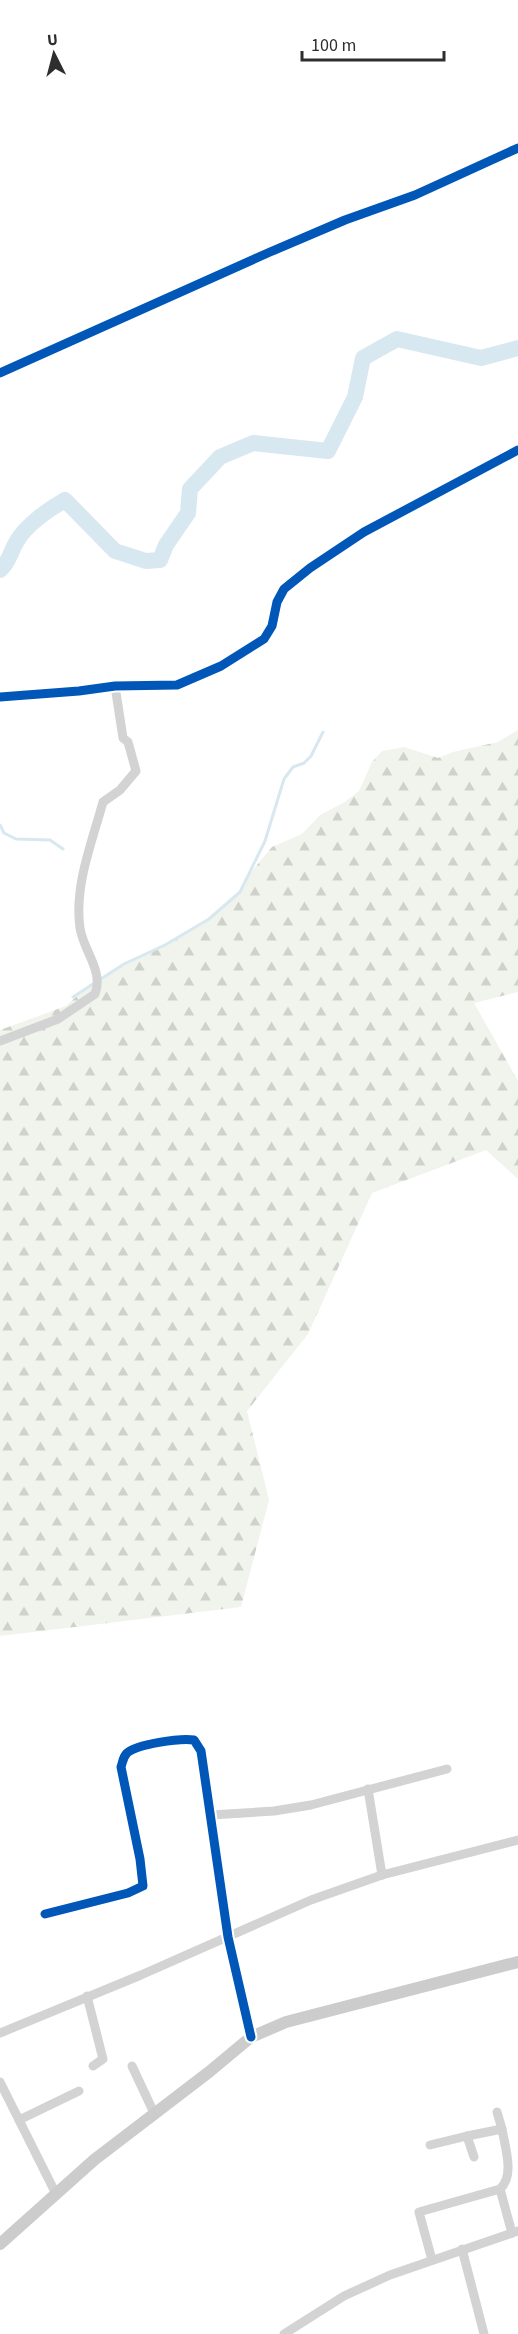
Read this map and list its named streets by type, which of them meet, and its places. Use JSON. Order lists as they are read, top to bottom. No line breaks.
{"scale_bar":"100 m","north":"top"}
